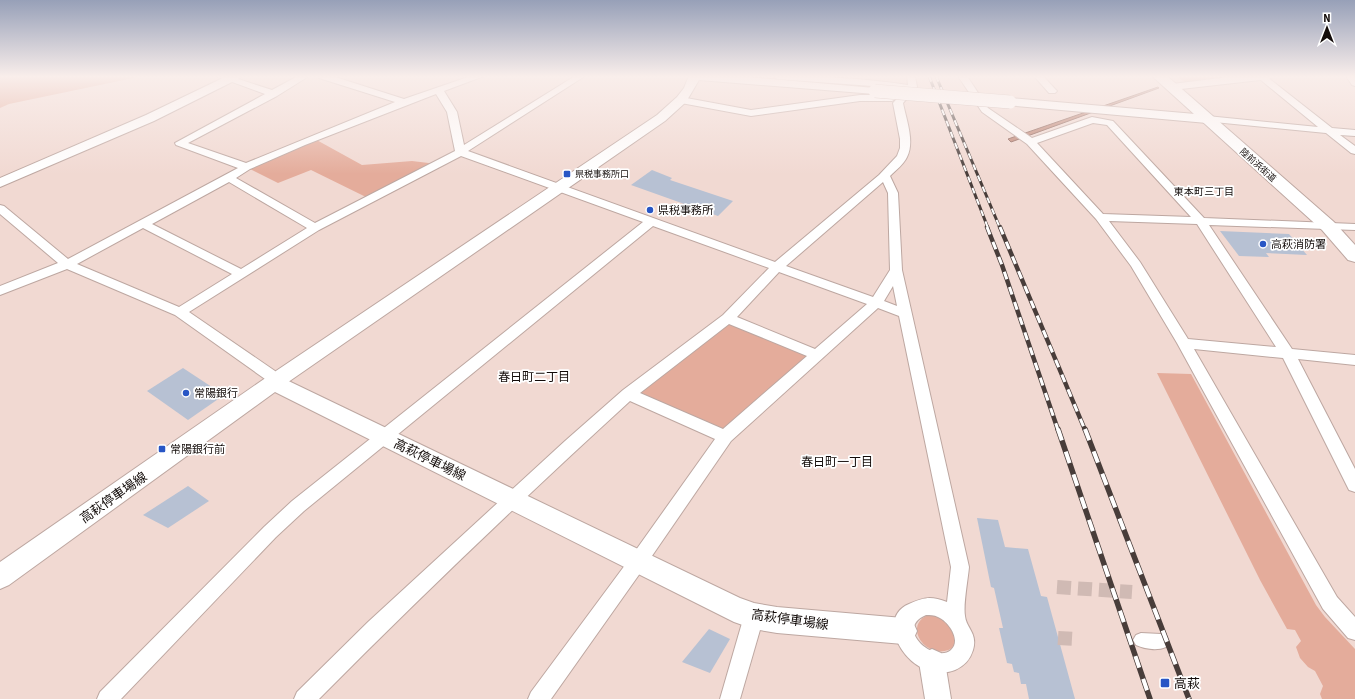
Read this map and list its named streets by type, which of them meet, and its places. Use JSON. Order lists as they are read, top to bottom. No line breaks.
{"streets":{"highway":["陸前浜街道"],"main road":["高萩停車場線"]},"districts":["東本町三丁目","春日町二丁目","春日町一丁目"],"places":{"transit":["県税事務所口","常陽銀行前","高萩"],"other":["県税事務所","高萩消防署","常陽銀行"]},"north":"top"}
